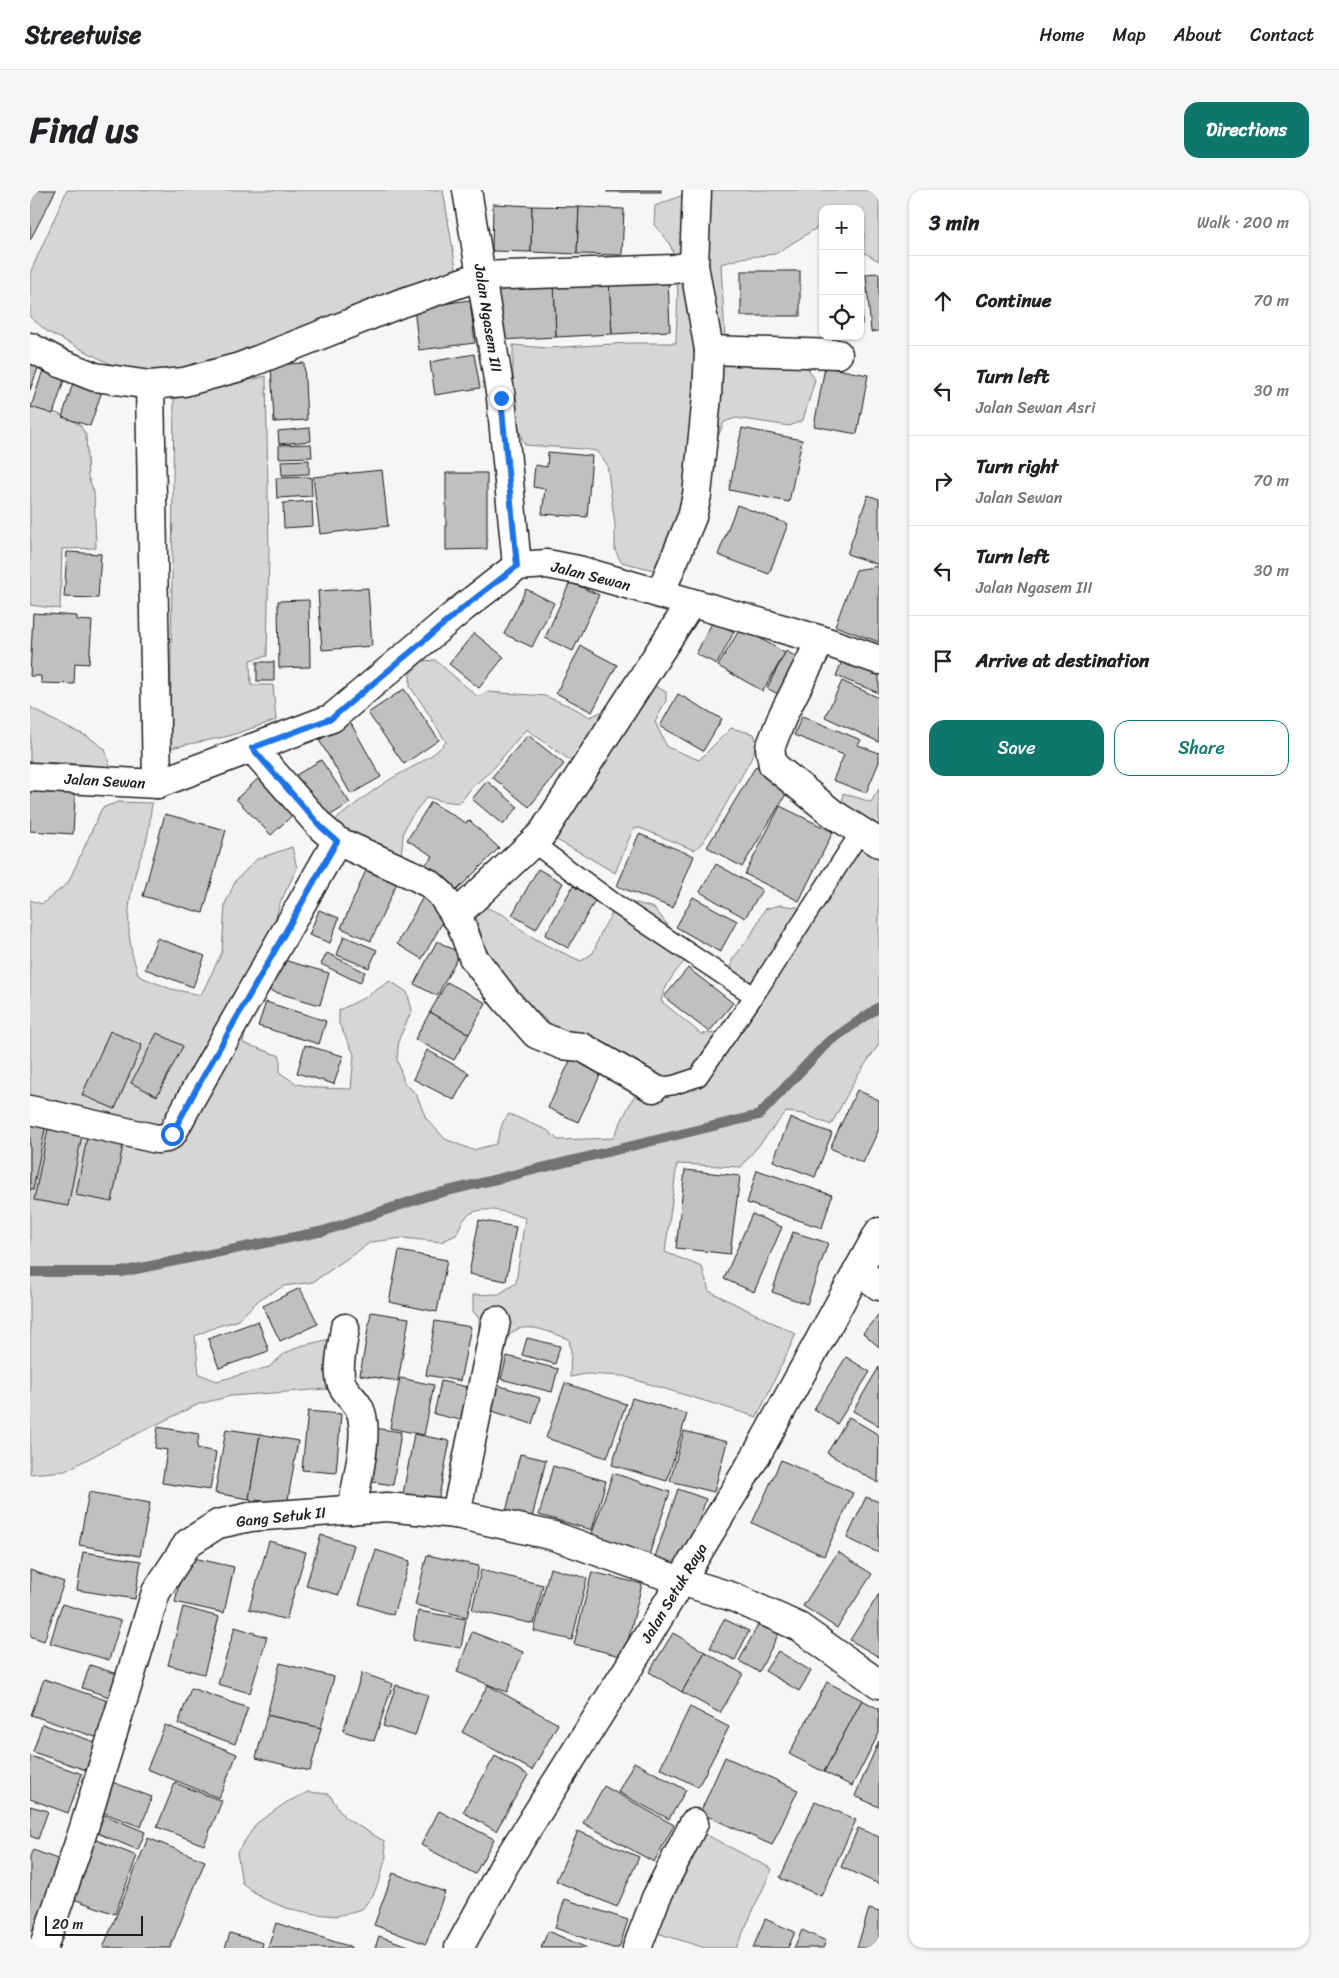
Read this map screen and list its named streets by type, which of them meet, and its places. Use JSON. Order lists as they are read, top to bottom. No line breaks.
{"streets":{"street":["Jalan Ngasem III","Jalan Sewan","Gang Setuk II","Jalan Setuk Raya"]},"crossings":[["Jalan Ngasem III","Jalan Sewan"],["Gang Setuk II","Jalan Setuk Raya"]],"scale_bar":"20 m","page":{"header":"Streetwise","nav":["Home","Map","About","Contact"],"title":"Find us","buttons":["Directions",["Save","Share"]],"heading":["3 min","Walk · 200 m"],"map_buttons":["+","−"],"list":[["Continue","70 m"],["Turn left","Jalan Sewan Asri","30 m"],["Turn right","Jalan Sewan","70 m"],["Turn left","Jalan Ngasem III","30 m"],"Arrive at destination"],"scale":"20 m"}}
